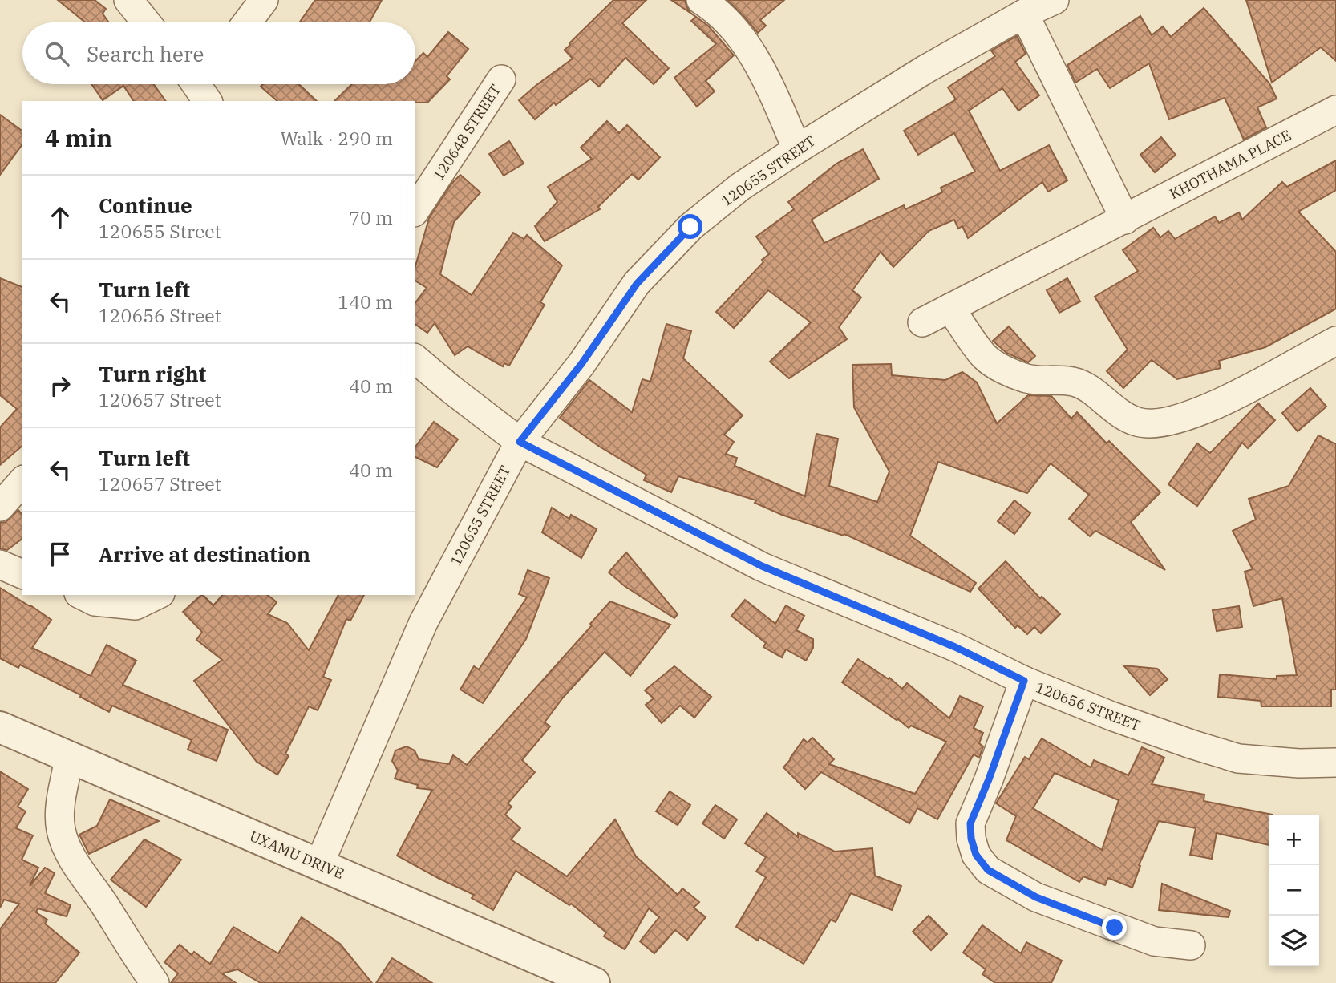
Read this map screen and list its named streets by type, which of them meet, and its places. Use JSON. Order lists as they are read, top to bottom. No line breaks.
{"streets":{"street":["120648 STREET","KHOTHAMA PLACE","120655 STREET","120656 STREET","UXAMU DRIVE"]},"crossings":[["120655 STREET","120656 STREET"],["120655 STREET","UXAMU DRIVE"]],"page":{"search":"Search here","heading":["4 min","Walk · 290 m"],"list":[["Continue","120655 Street","70 m"],["Turn left","120656 Street","140 m"],["Turn right","120657 Street","40 m"],["Turn left","120657 Street","40 m"],"Arrive at destination"],"map_buttons":["+","−"]}}
